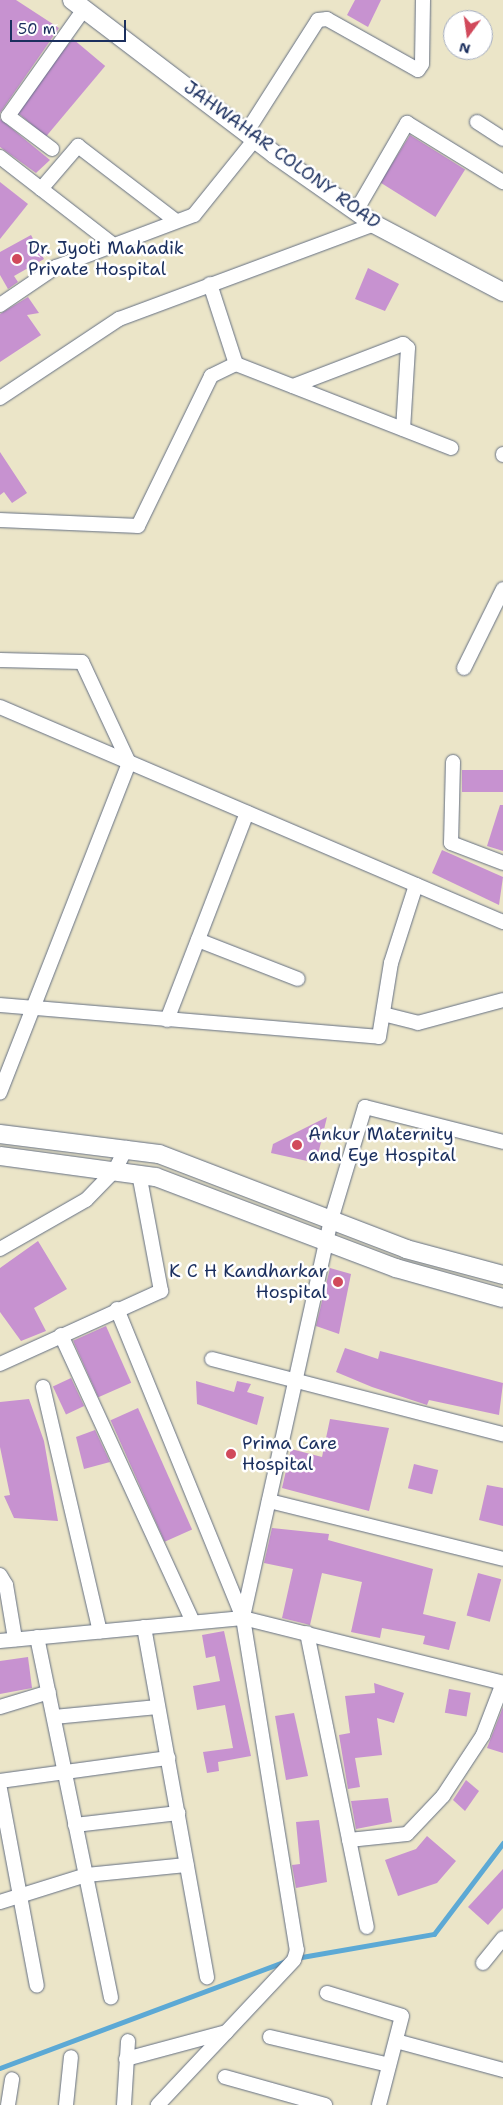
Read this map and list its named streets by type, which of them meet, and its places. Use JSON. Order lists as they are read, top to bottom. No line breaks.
{"streets":{"street":["JAHWAHAR COLONY ROAD"]},"places":["Dr. Jyoti Mahadik Private Hospital","Ankur Maternity and Eye Hospital","K C H Kandharkar Hospital","Prima Care Hospital"],"scale_bar":"50 m","north":"bottom"}
